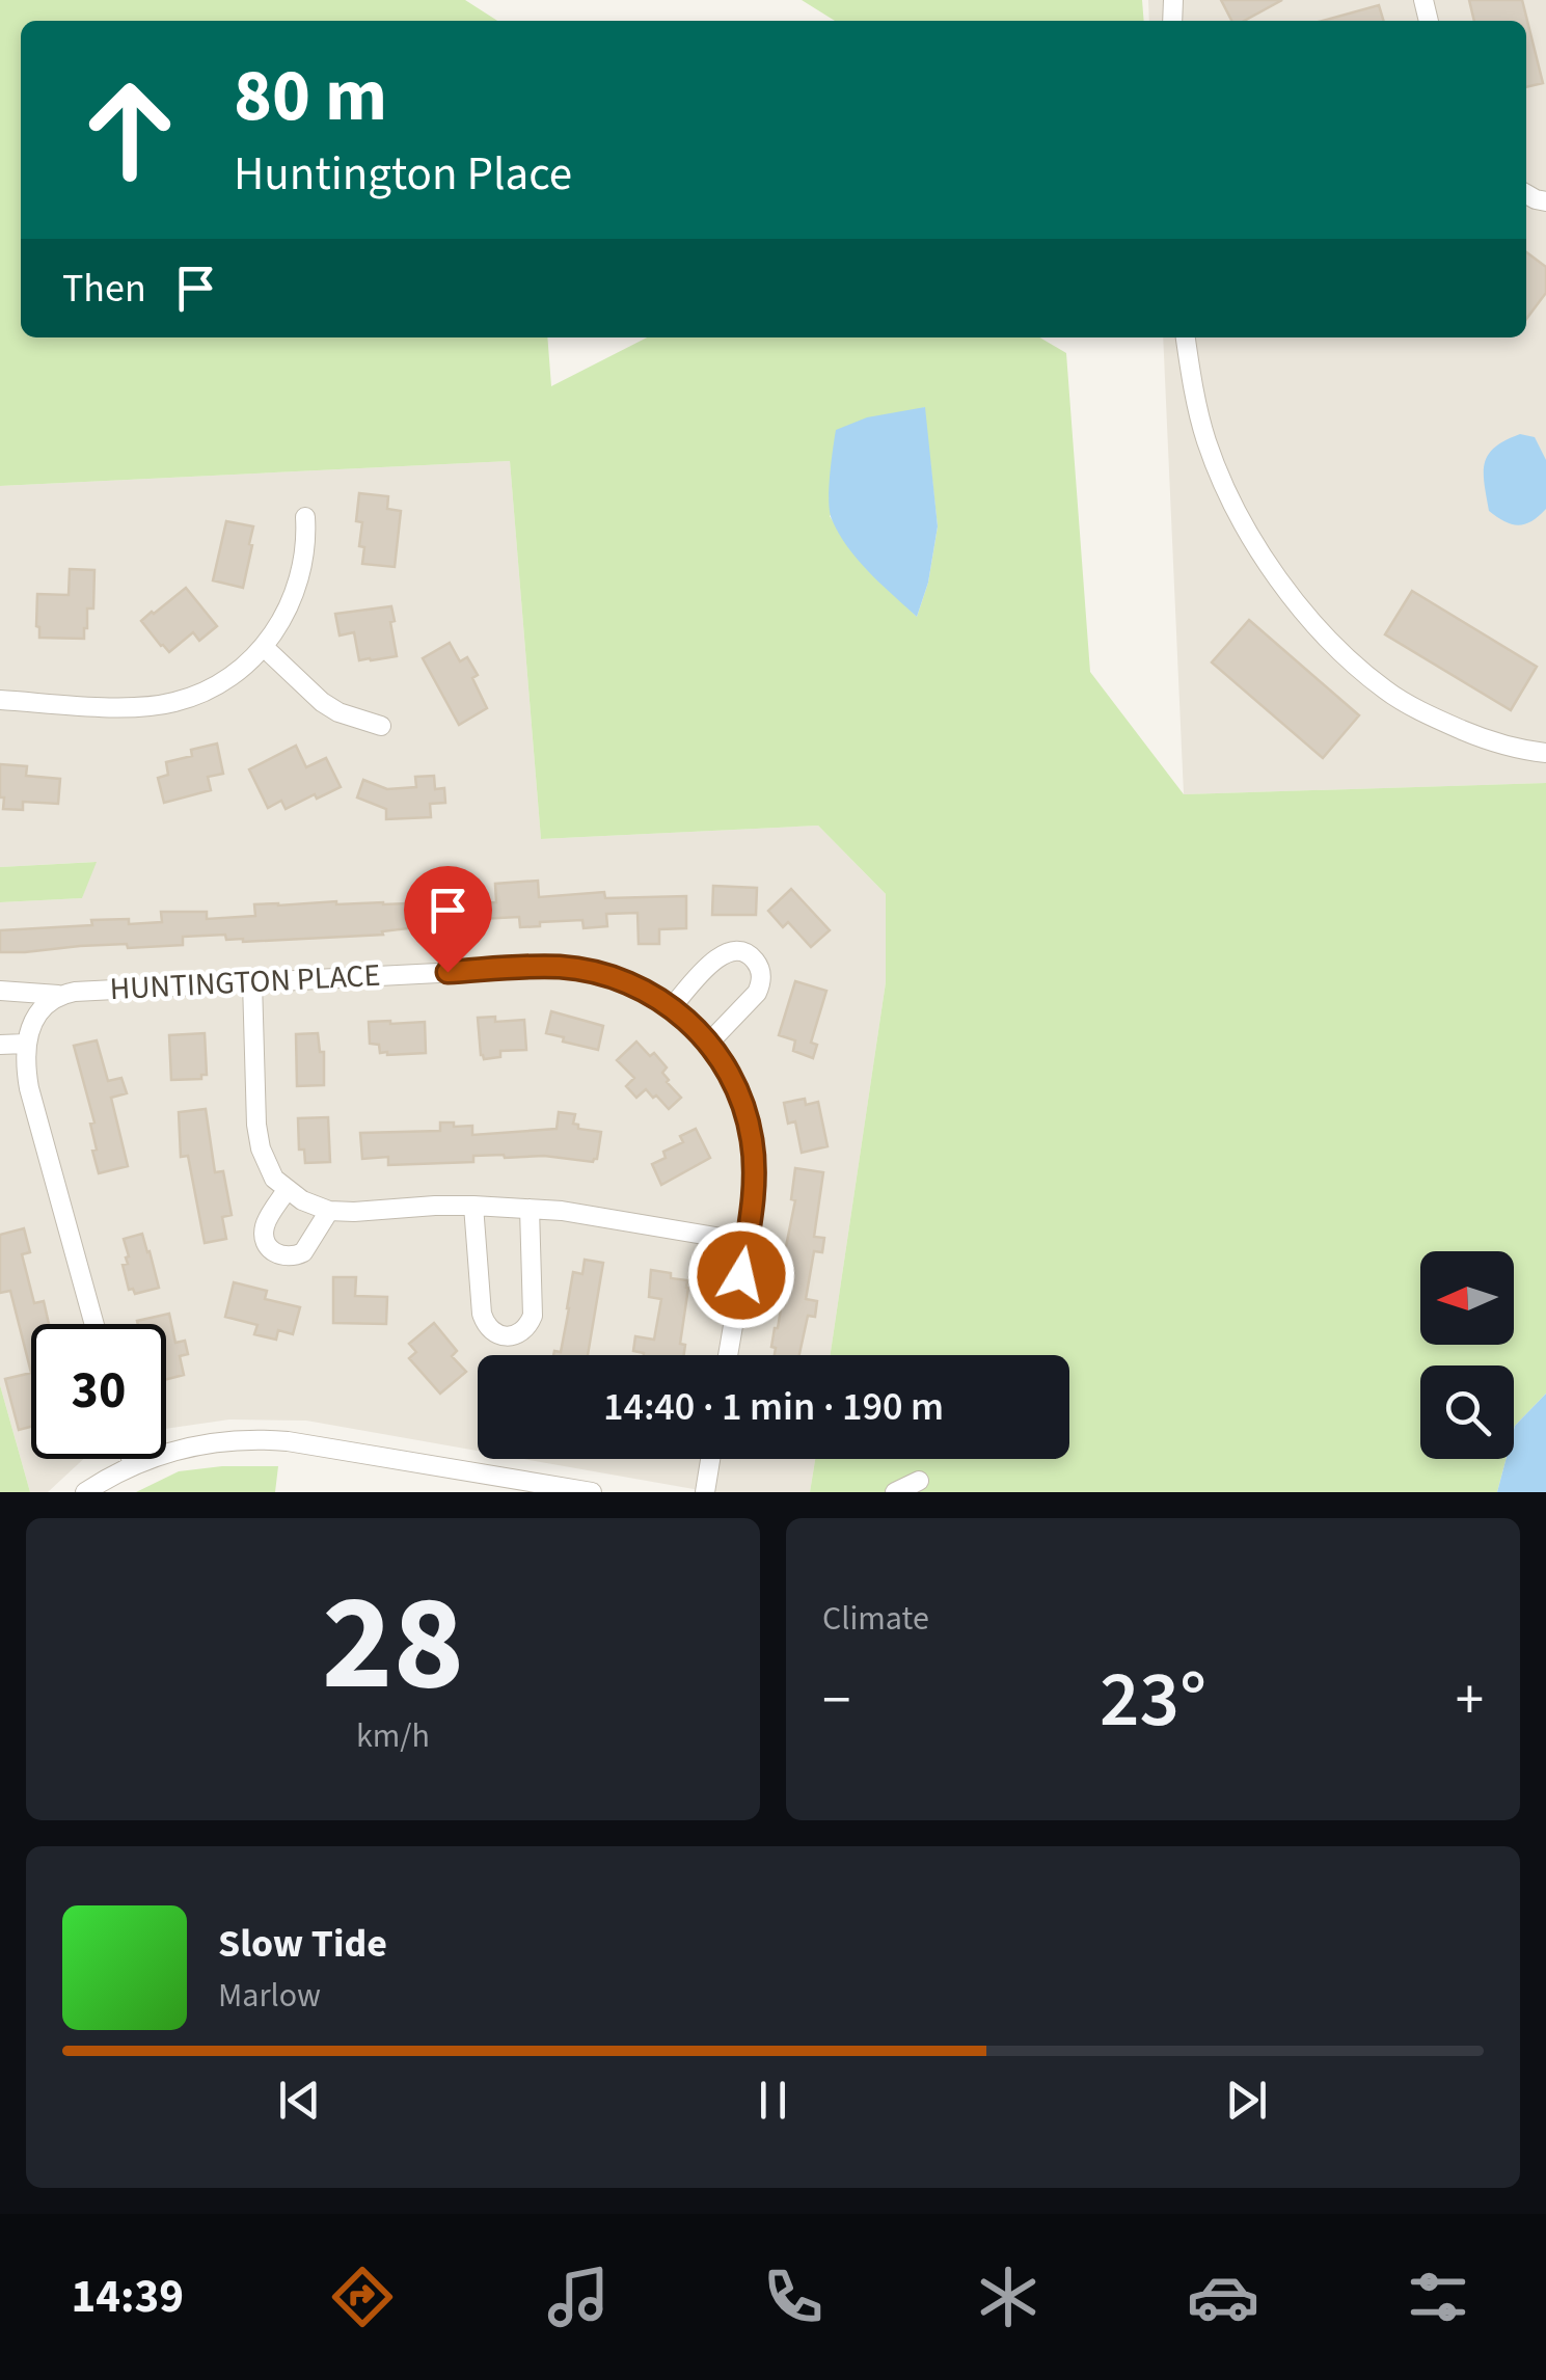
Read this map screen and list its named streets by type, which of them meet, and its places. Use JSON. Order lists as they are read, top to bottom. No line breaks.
{"streets":{"street":["HUNTINGTON PLACE"]},"north":"left","page":{"turn":["80 m","Huntington Place"],"then":"Then","limit":"30","trip":"14:40 · 1 min · 190 m","tile":[["28","km/h"],"Climate"],"heat":["−","23°","+"],"song":["Slow Tide","Marlow"],"tabs":"14:39"}}
